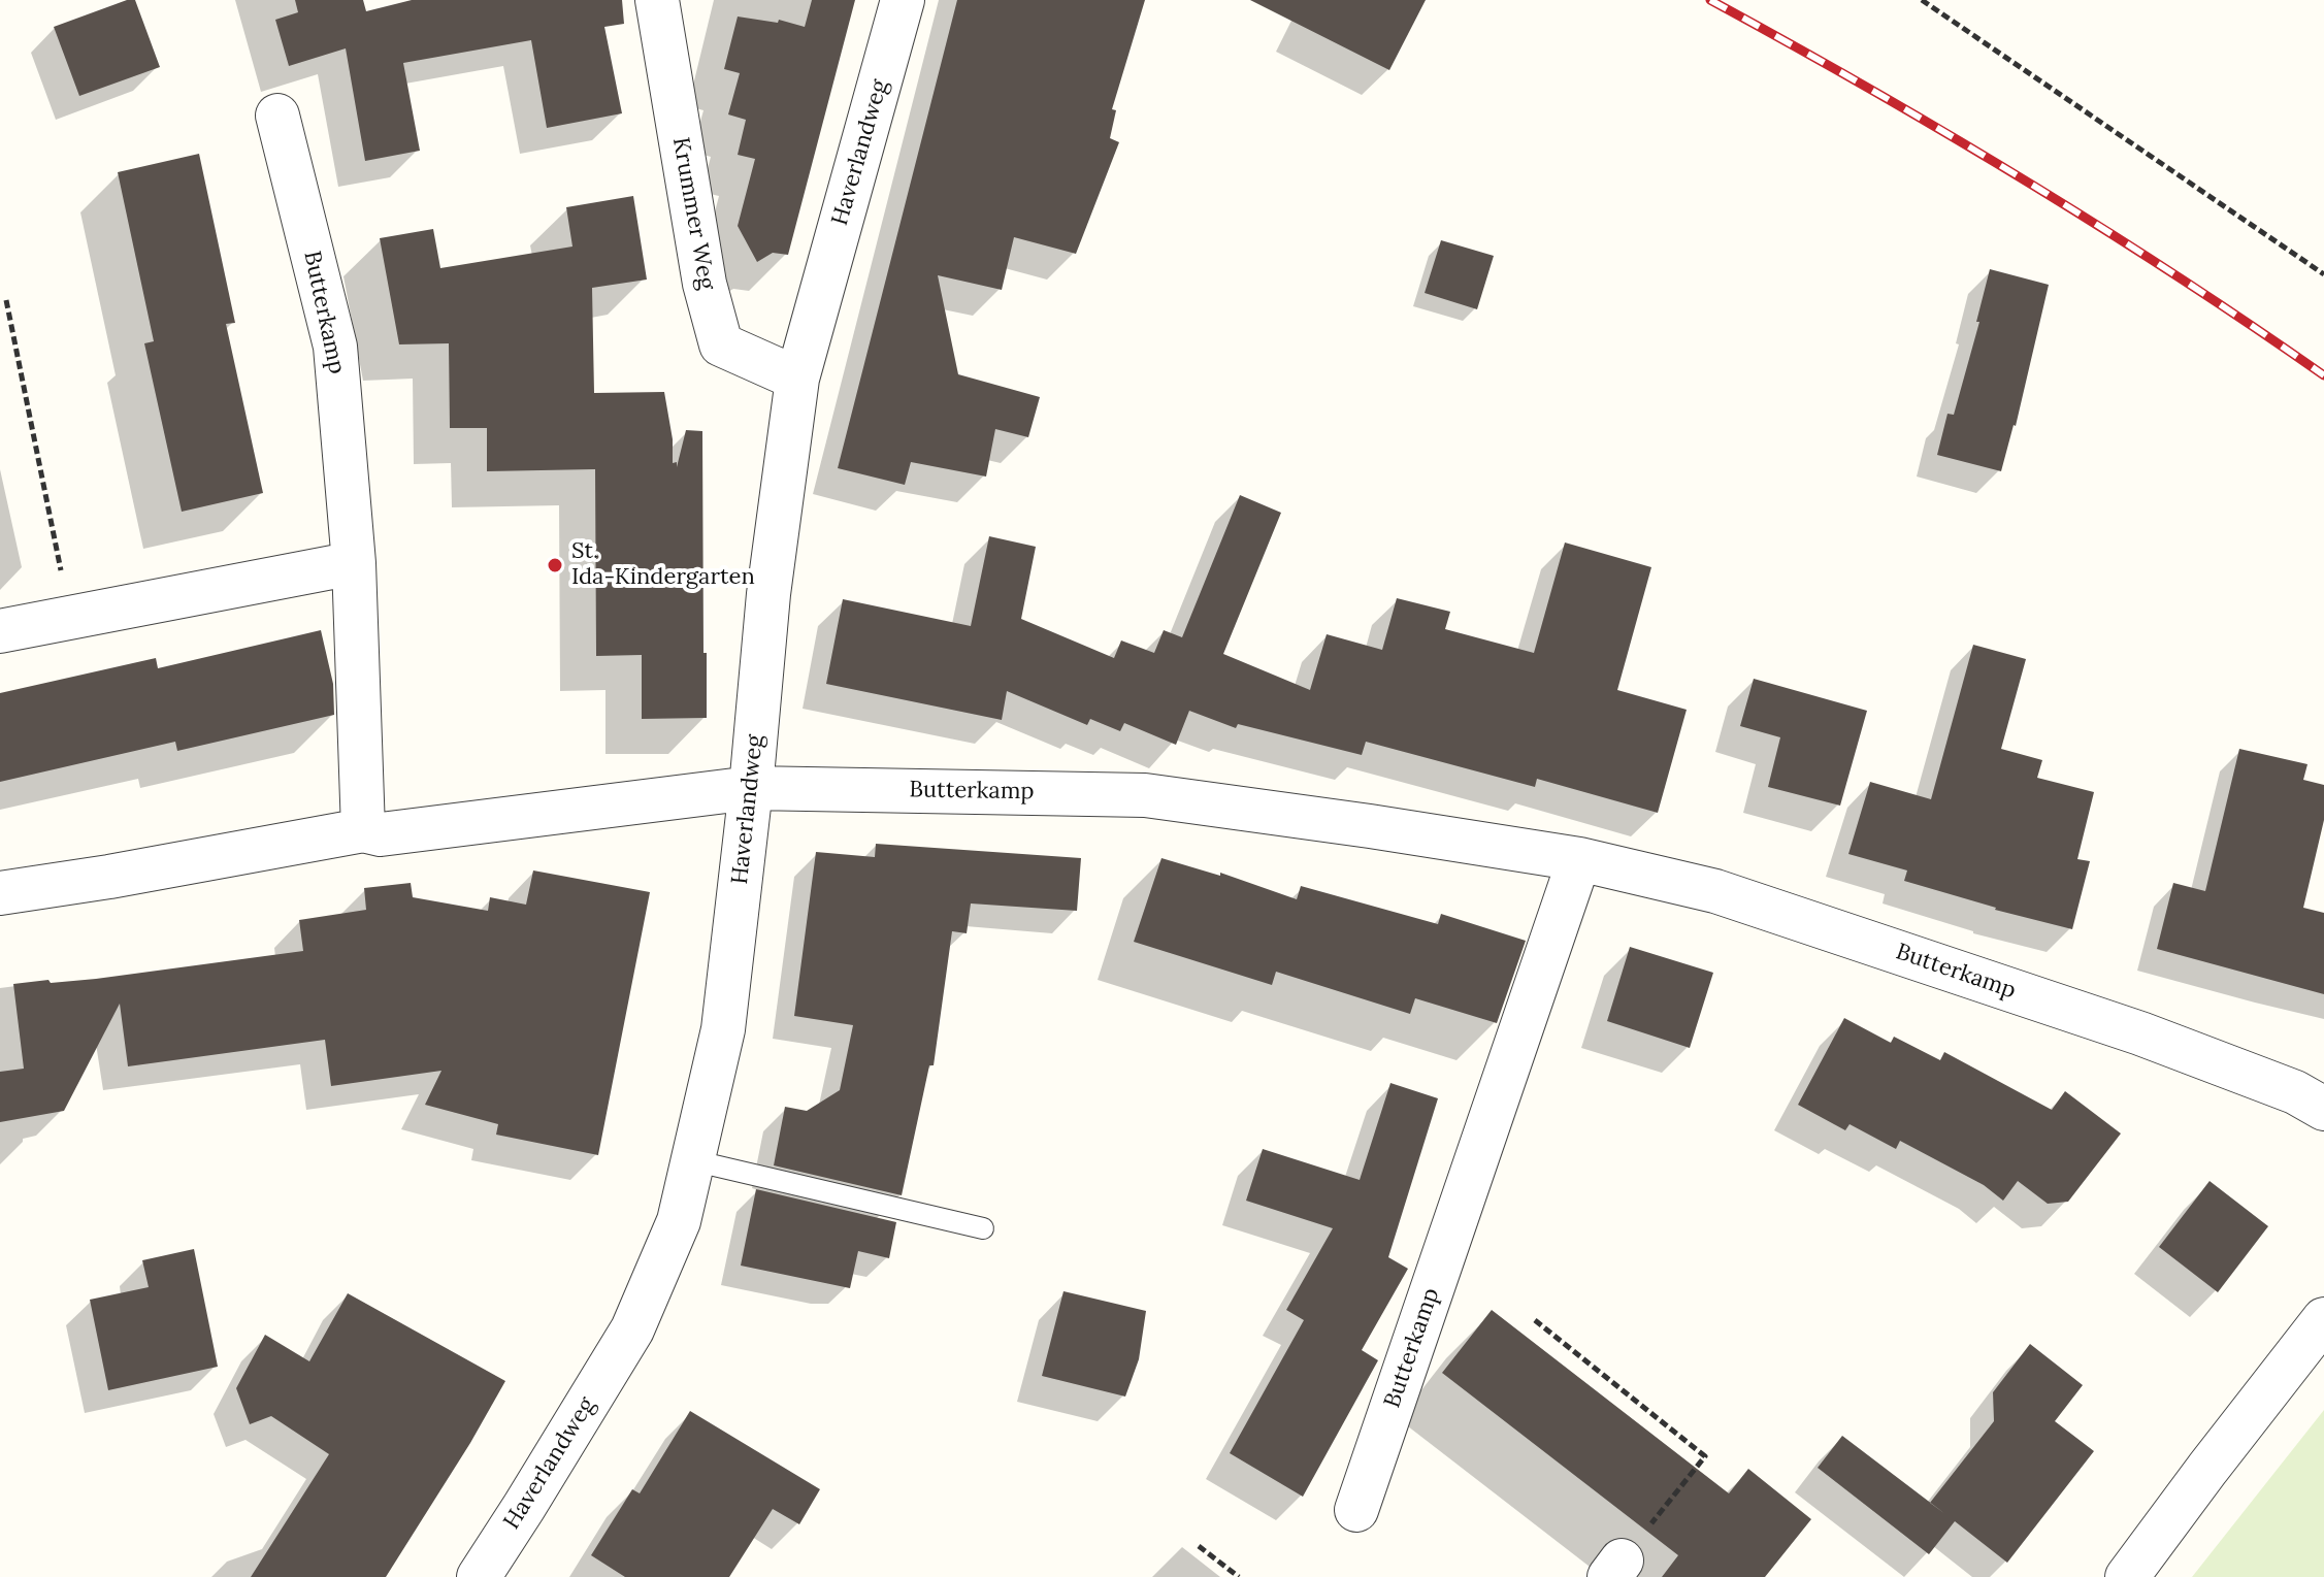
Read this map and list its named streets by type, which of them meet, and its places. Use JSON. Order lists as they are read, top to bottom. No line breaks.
{"streets":{"street":["Haverlandweg","Krummer Weg","Butterkamp"]},"crossings":[["Haverlandweg","Krummer Weg"],["Haverlandweg","Butterkamp"]],"places":["St. Ida-Kindergarten"]}
